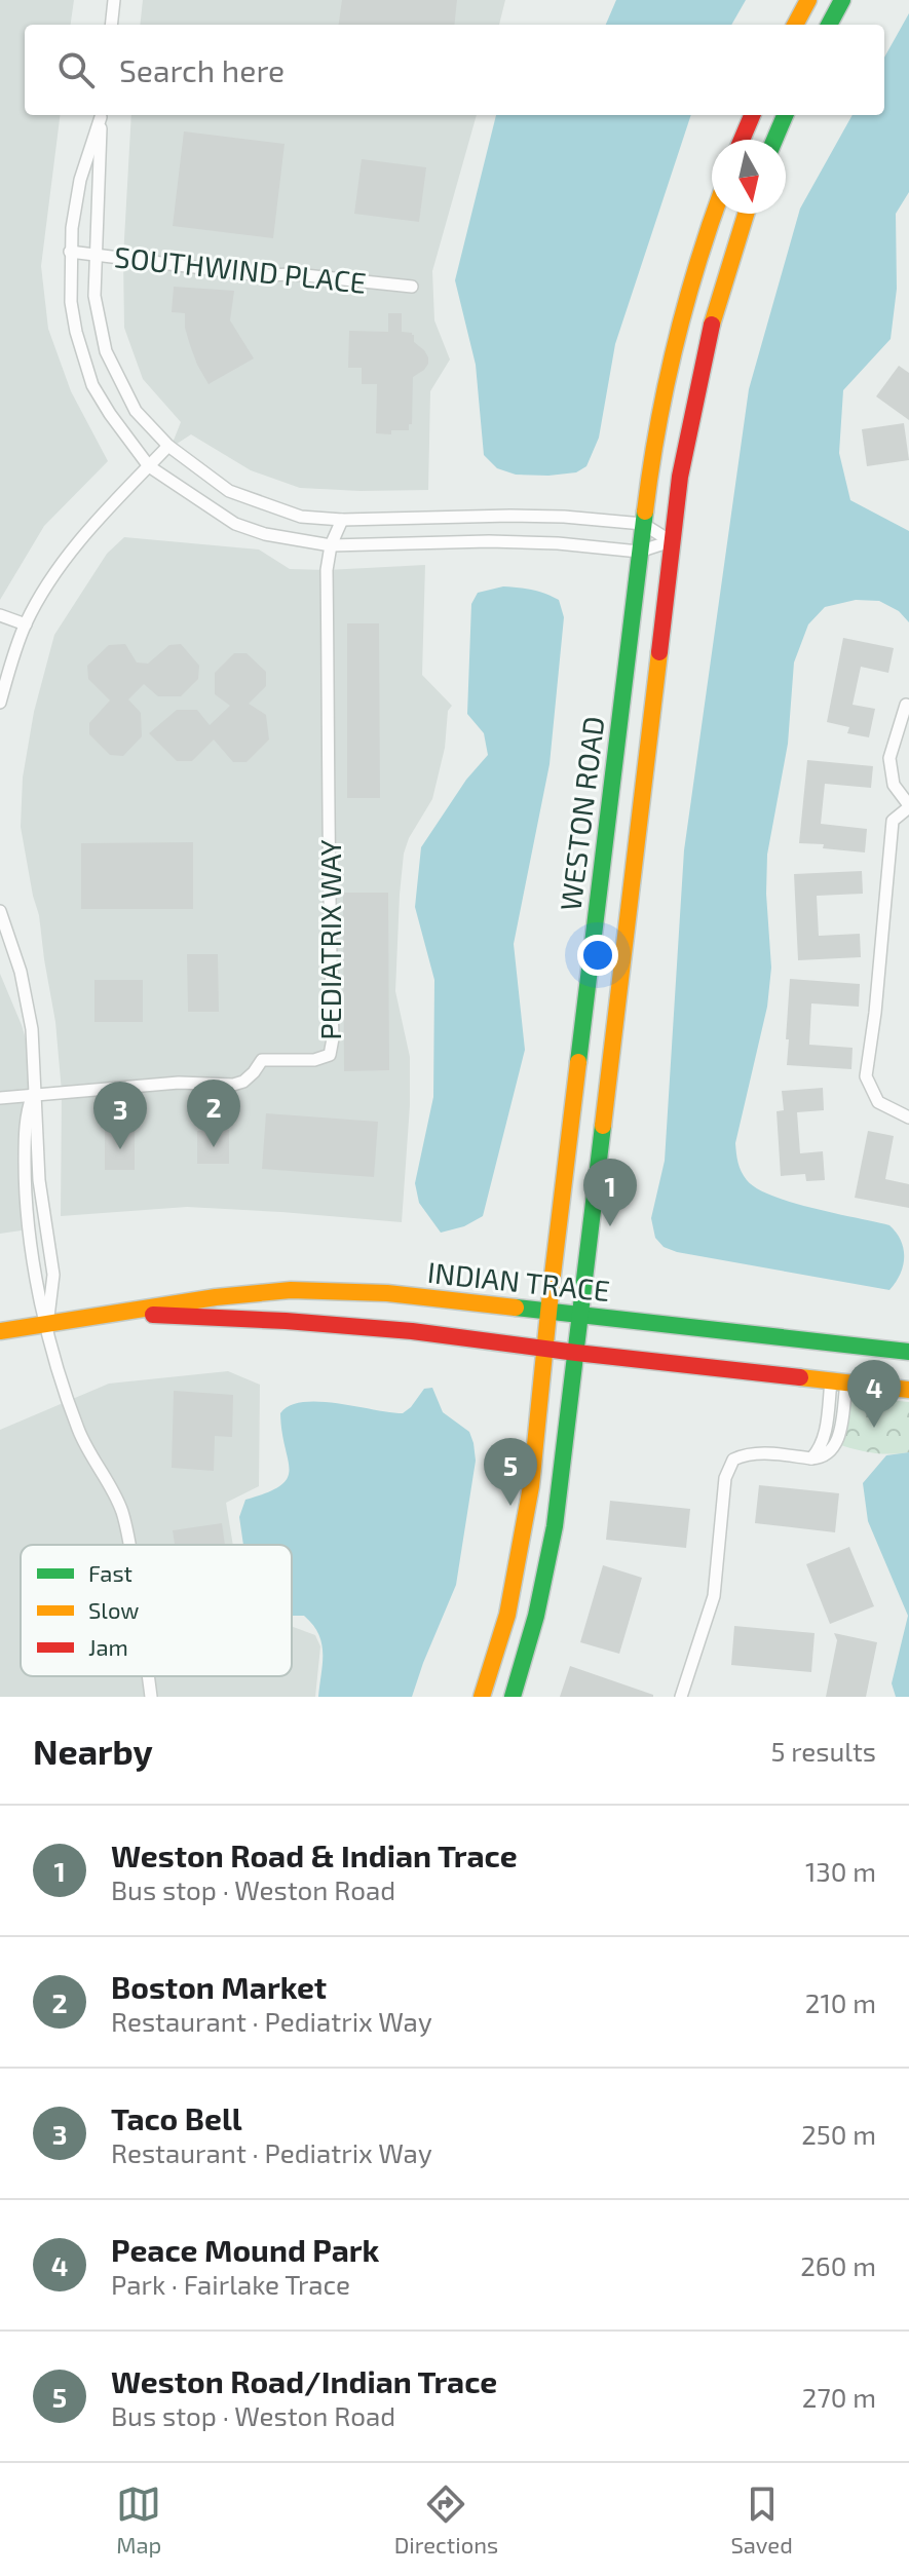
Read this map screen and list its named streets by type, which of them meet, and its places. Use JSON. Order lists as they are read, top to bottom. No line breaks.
{"streets":{"main road":["WESTON ROAD","INDIAN TRACE"],"street":["SOUTHWIND PLACE","PEDIATRIX WAY"]},"crossings":[["WESTON ROAD","INDIAN TRACE"]],"legend":["Fast","Slow","Jam"],"north":"bottom","page":{"search":"Search here","pins":["2","3","1","4","5"],"heading":["Nearby","5 results"],"list":[{"mark":"1","name":"Weston Road & Indian Trace","note":"Bus stop · Weston Road","value":"130 m"},{"mark":"2","name":"Boston Market","note":"Restaurant · Pediatrix Way","value":"210 m"},{"mark":"3","name":"Taco Bell","note":"Restaurant · Pediatrix Way","value":"250 m"},{"mark":"4","name":"Peace Mound Park","note":"Park · Fairlake Trace","value":"260 m"},{"mark":"5","name":"Weston Road/Indian Trace","note":"Bus stop · Weston Road","value":"270 m"}],"nav":["Map","Directions","Saved"]}}
